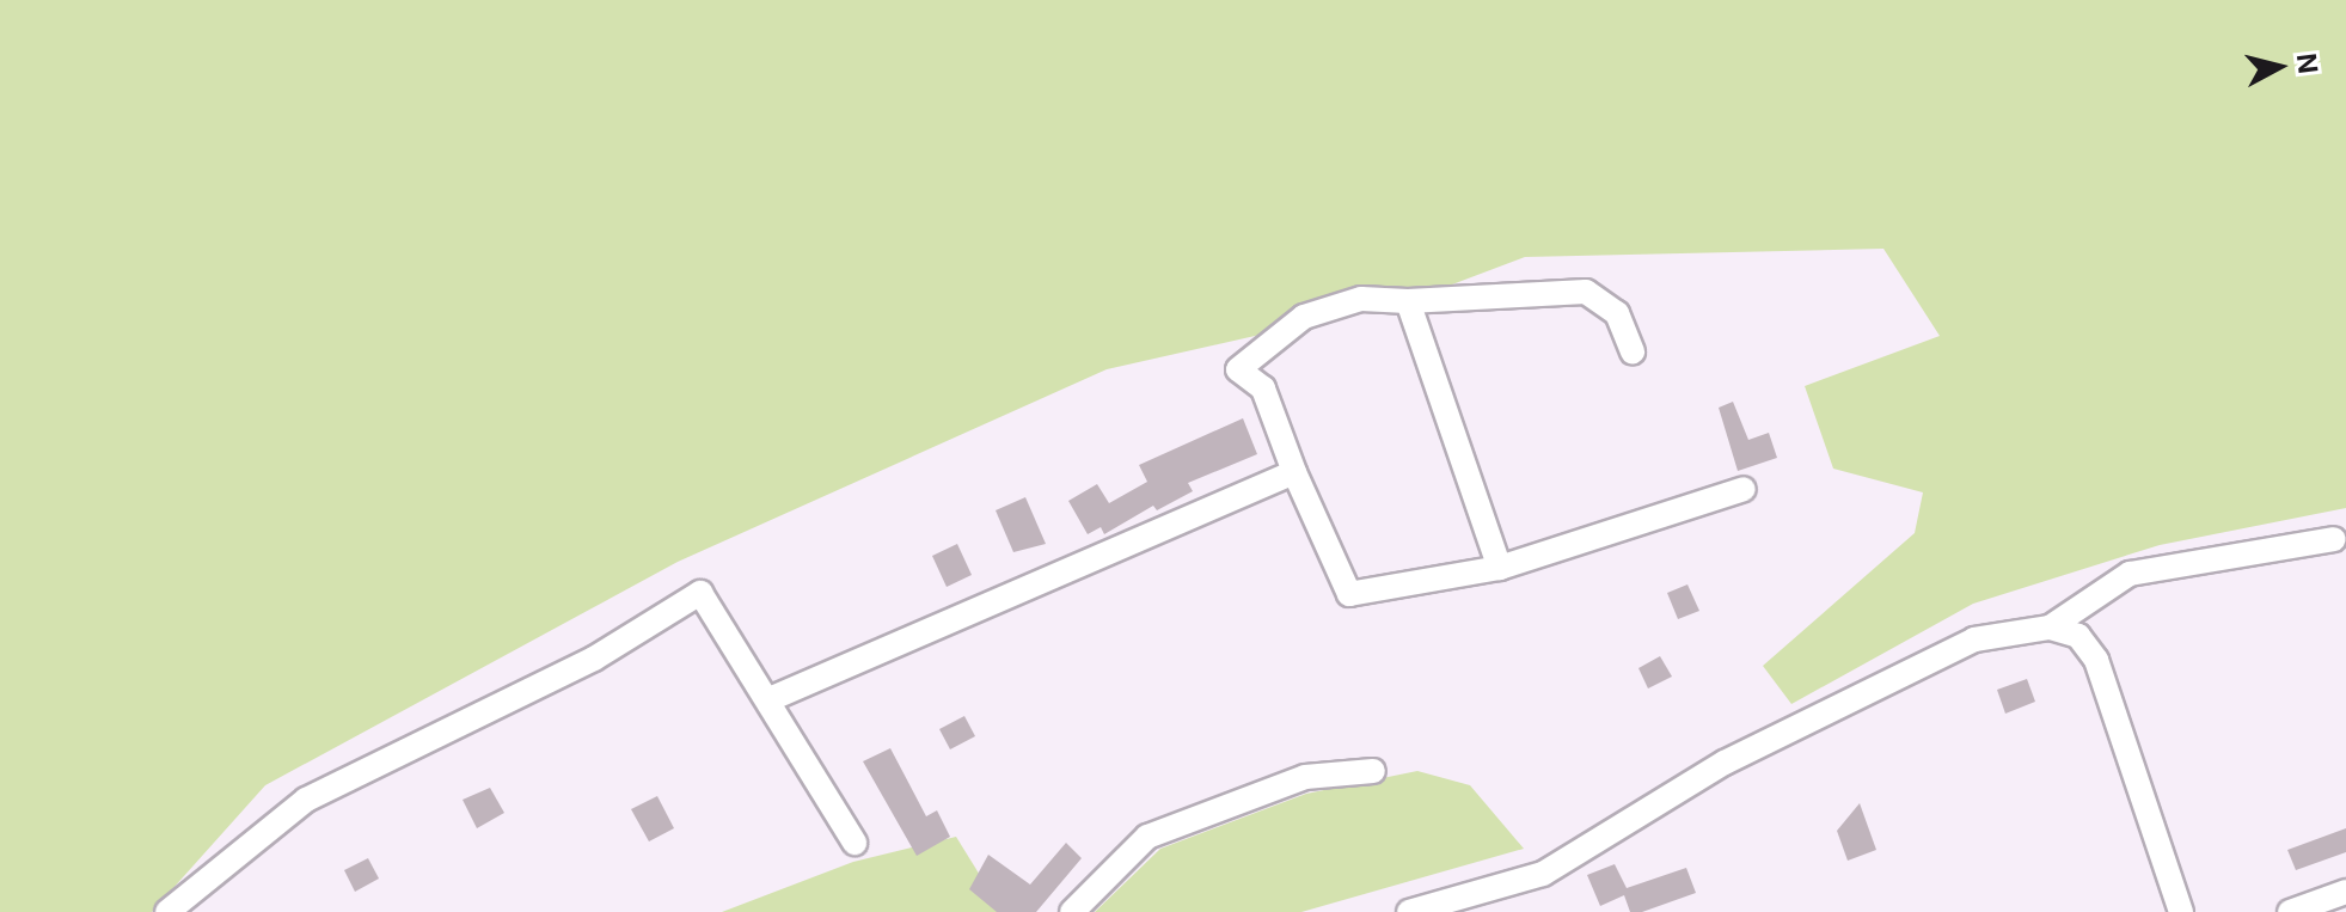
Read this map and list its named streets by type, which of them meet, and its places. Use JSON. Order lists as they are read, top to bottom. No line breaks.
{"north":"right"}
